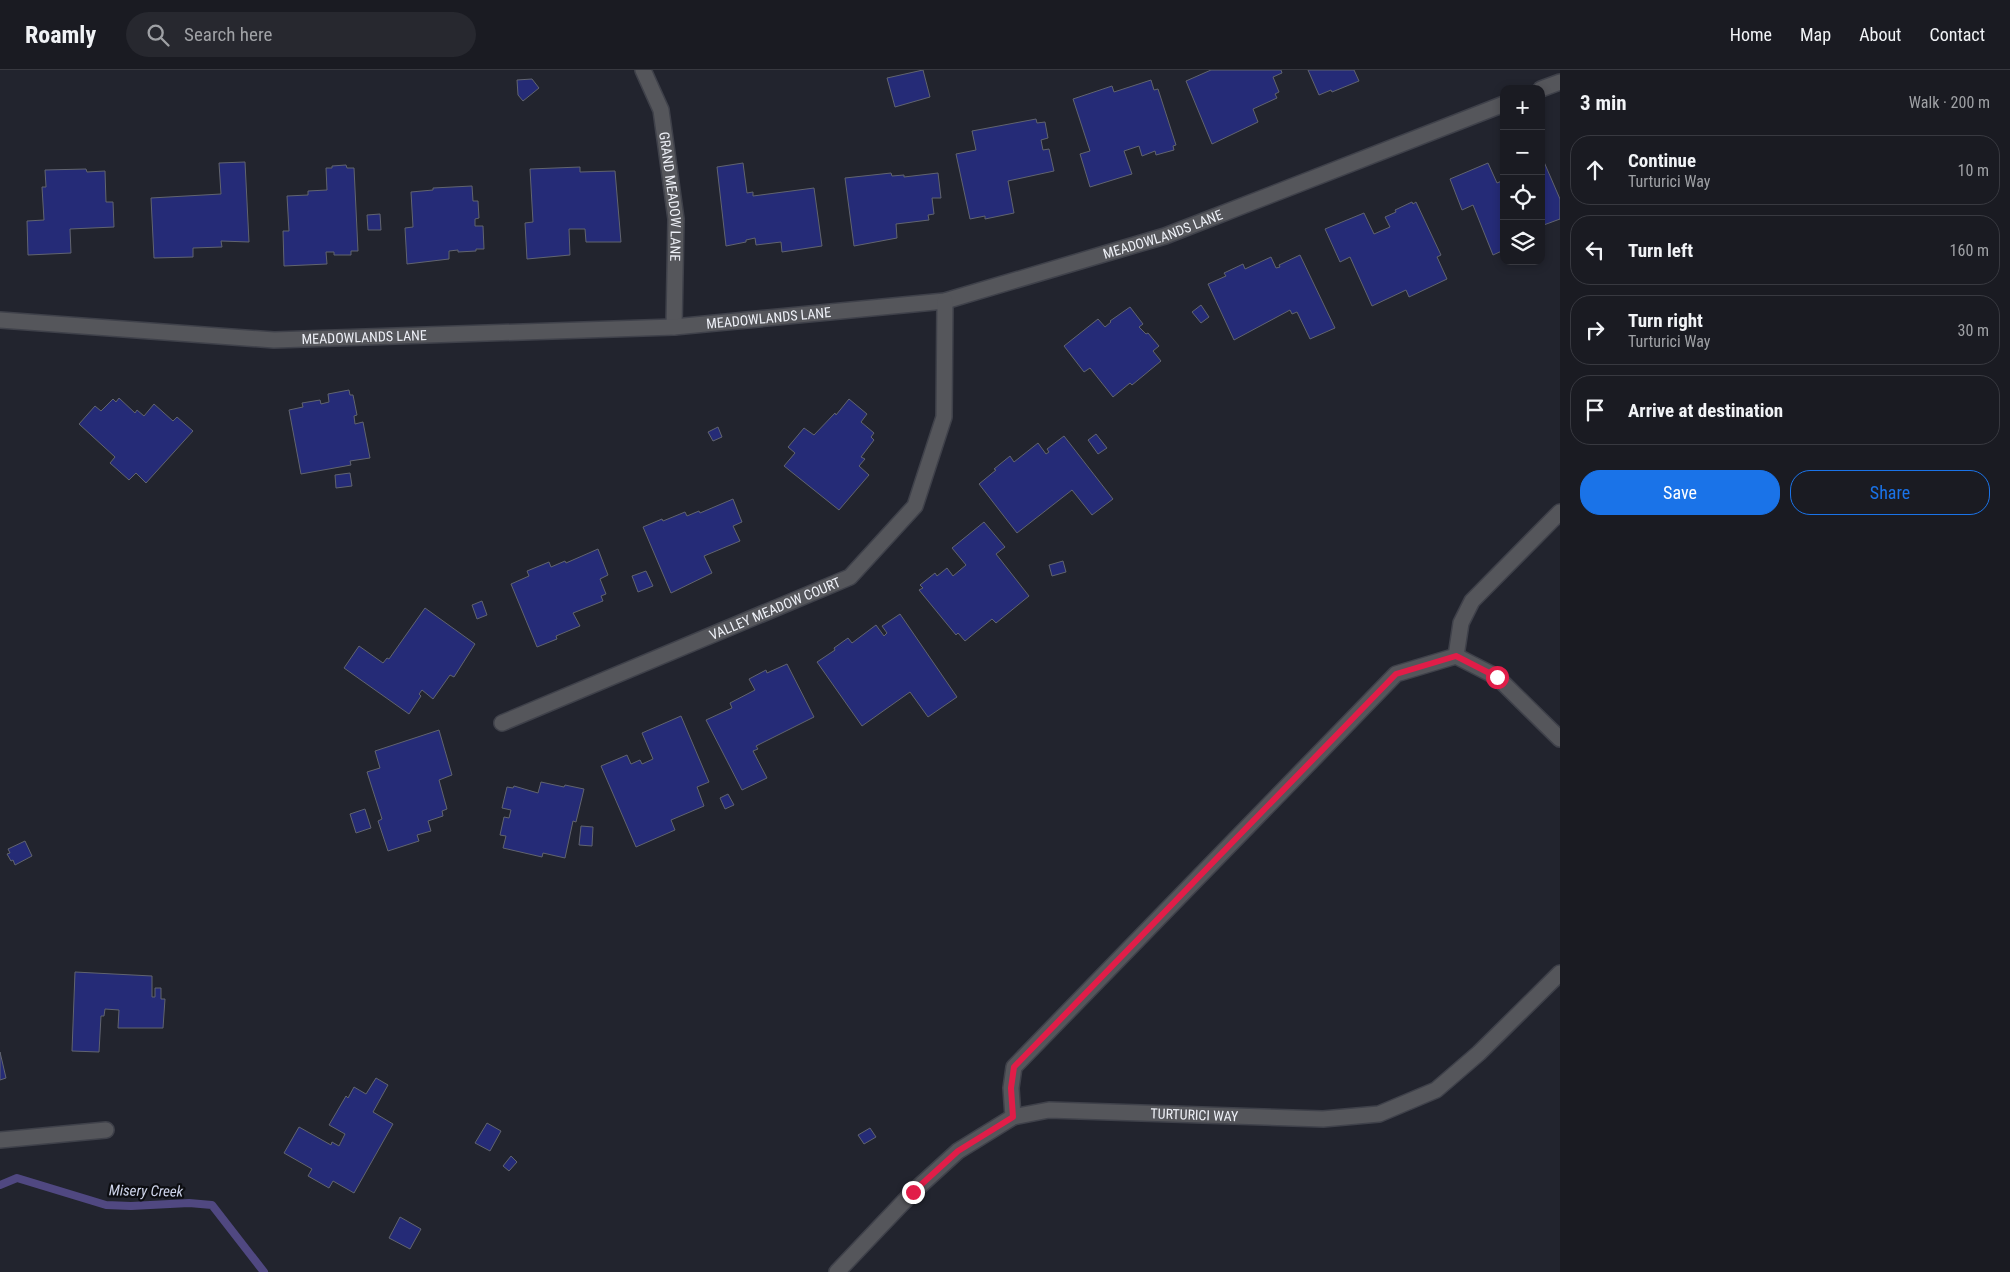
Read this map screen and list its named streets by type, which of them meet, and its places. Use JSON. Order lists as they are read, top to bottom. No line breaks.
{"streets":{"street":["GRAND MEADOW LANE","MEADOWLANDS LANE","VALLEY MEADOW COURT","TURTURICI WAY"]},"crossings":[["GRAND MEADOW LANE","MEADOWLANDS LANE"],["MEADOWLANDS LANE","VALLEY MEADOW COURT"]],"water":["Misery Creek"],"page":{"header":"Roamly","search":"Search here","nav":["Home","Map","About","Contact"],"heading":["3 min","Walk · 200 m"],"map_buttons":["+","−"],"list":[["Continue","Turturici Way","10 m"],["Turn left","160 m"],["Turn right","Turturici Way","30 m"],"Arrive at destination"],"buttons":["Save","Share"]}}
